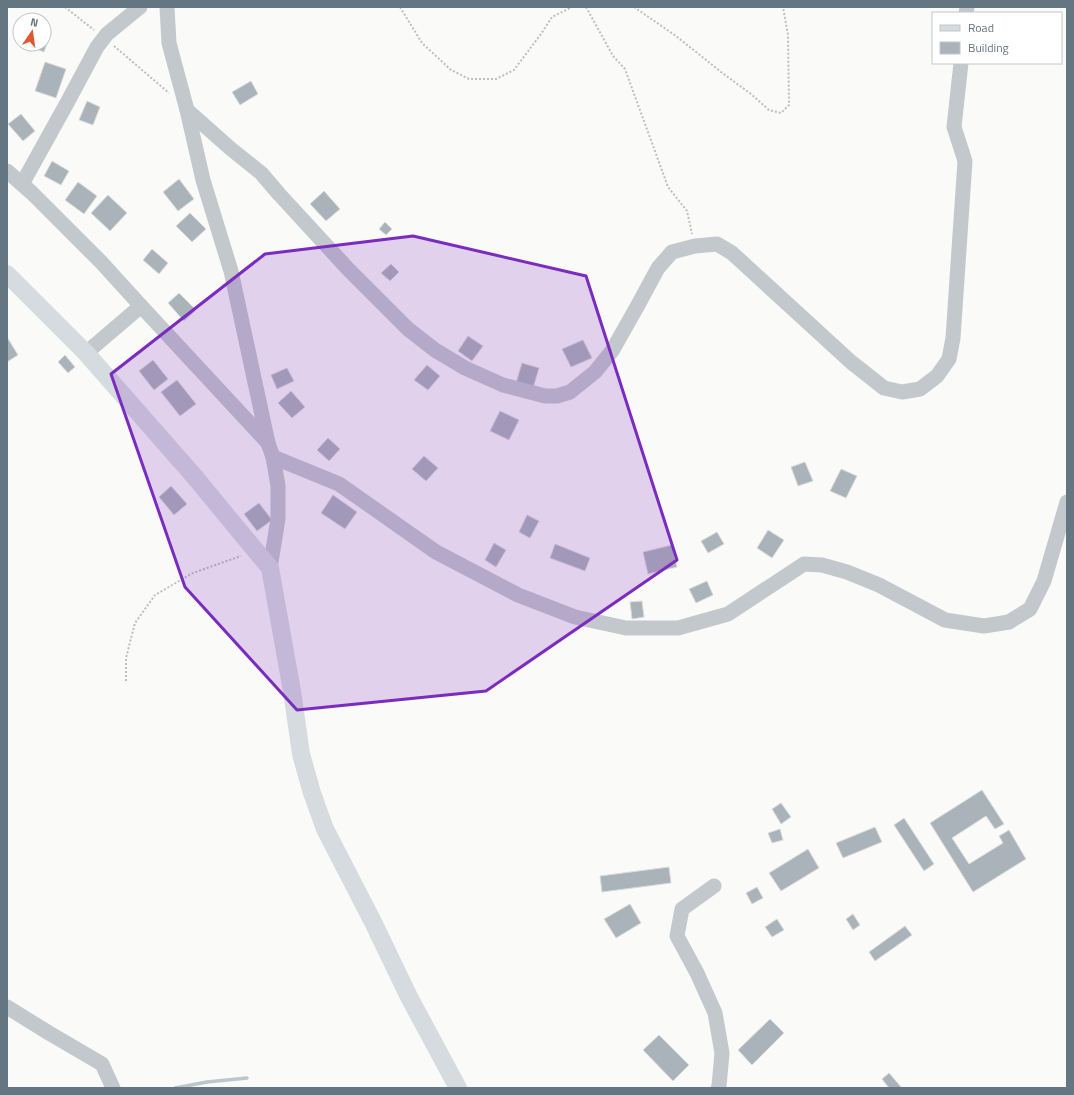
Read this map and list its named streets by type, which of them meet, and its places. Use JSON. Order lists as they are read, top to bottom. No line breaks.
{"legend":["Road","Building"],"north":"top"}
